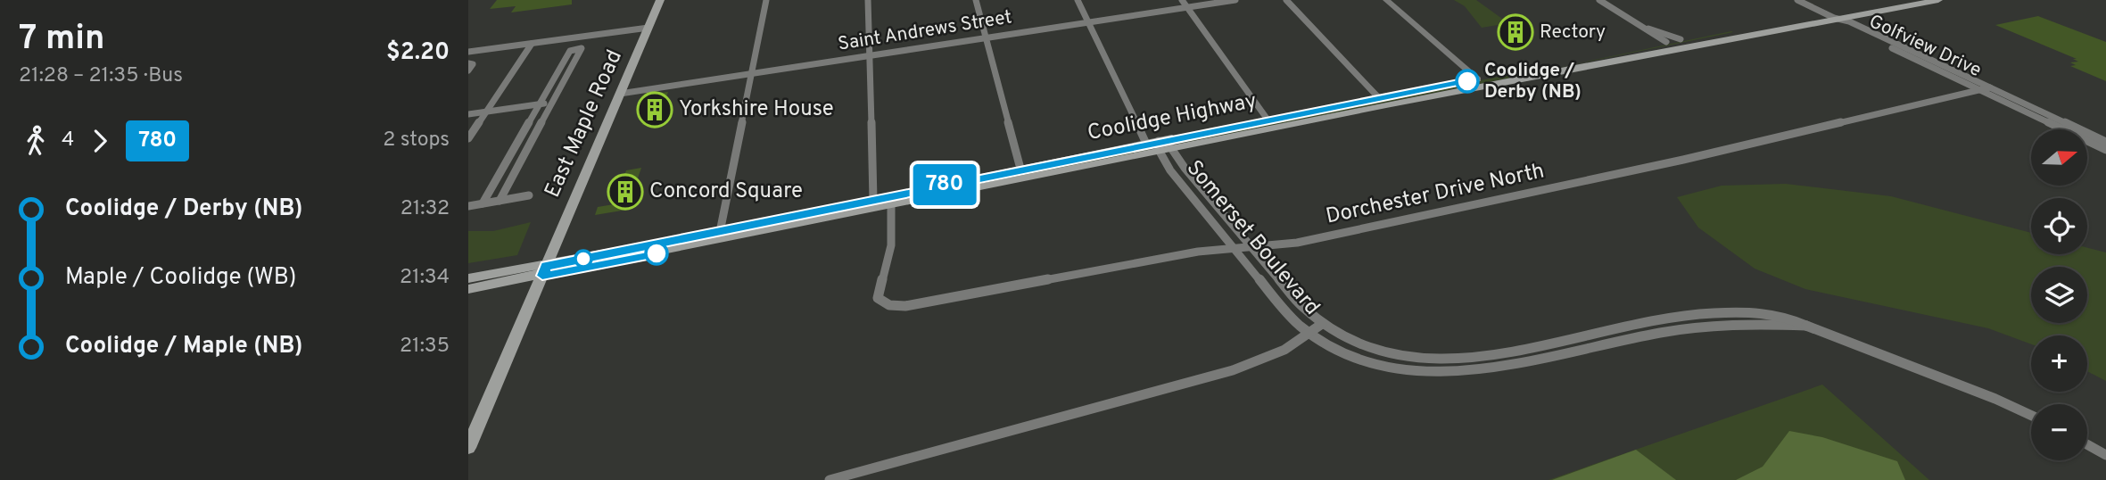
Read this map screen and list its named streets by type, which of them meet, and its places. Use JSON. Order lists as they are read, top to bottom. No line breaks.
{"streets":{"main road":["Coolidge Highway","East Maple Road"],"street":["Saint Andrews Street","Golfview Drive","Dorchester Drive North","Somerset Boulevard"]},"crossings":[["Saint Andrews Street","East Maple Road"],["Golfview Drive","Coolidge Highway"],["Golfview Drive","Dorchester Drive North"],["Coolidge Highway","East Maple Road"],["Coolidge Highway","Dorchester Drive North"],["Coolidge Highway","Somerset Boulevard"],["Dorchester Drive North","Somerset Boulevard"]],"places":{"building":["Rectory","Yorkshire House","Concord Square"],"other":["Coolidge / Derby (NB)"]},"lines":["bus line 780"],"north":"right","page":{"heading":["7 min","21:28 – 21:35 · Bus","$2.20"],"on_map":"780","legs":["4","780","2 stops"],"map_buttons":["+","−"],"list":[{"name":"Coolidge / Derby (NB)","value":"21:32"},{"name":"Maple / Coolidge (WB)","value":"21:34"},{"name":"Coolidge / Maple (NB)","value":"21:35"}]}}
